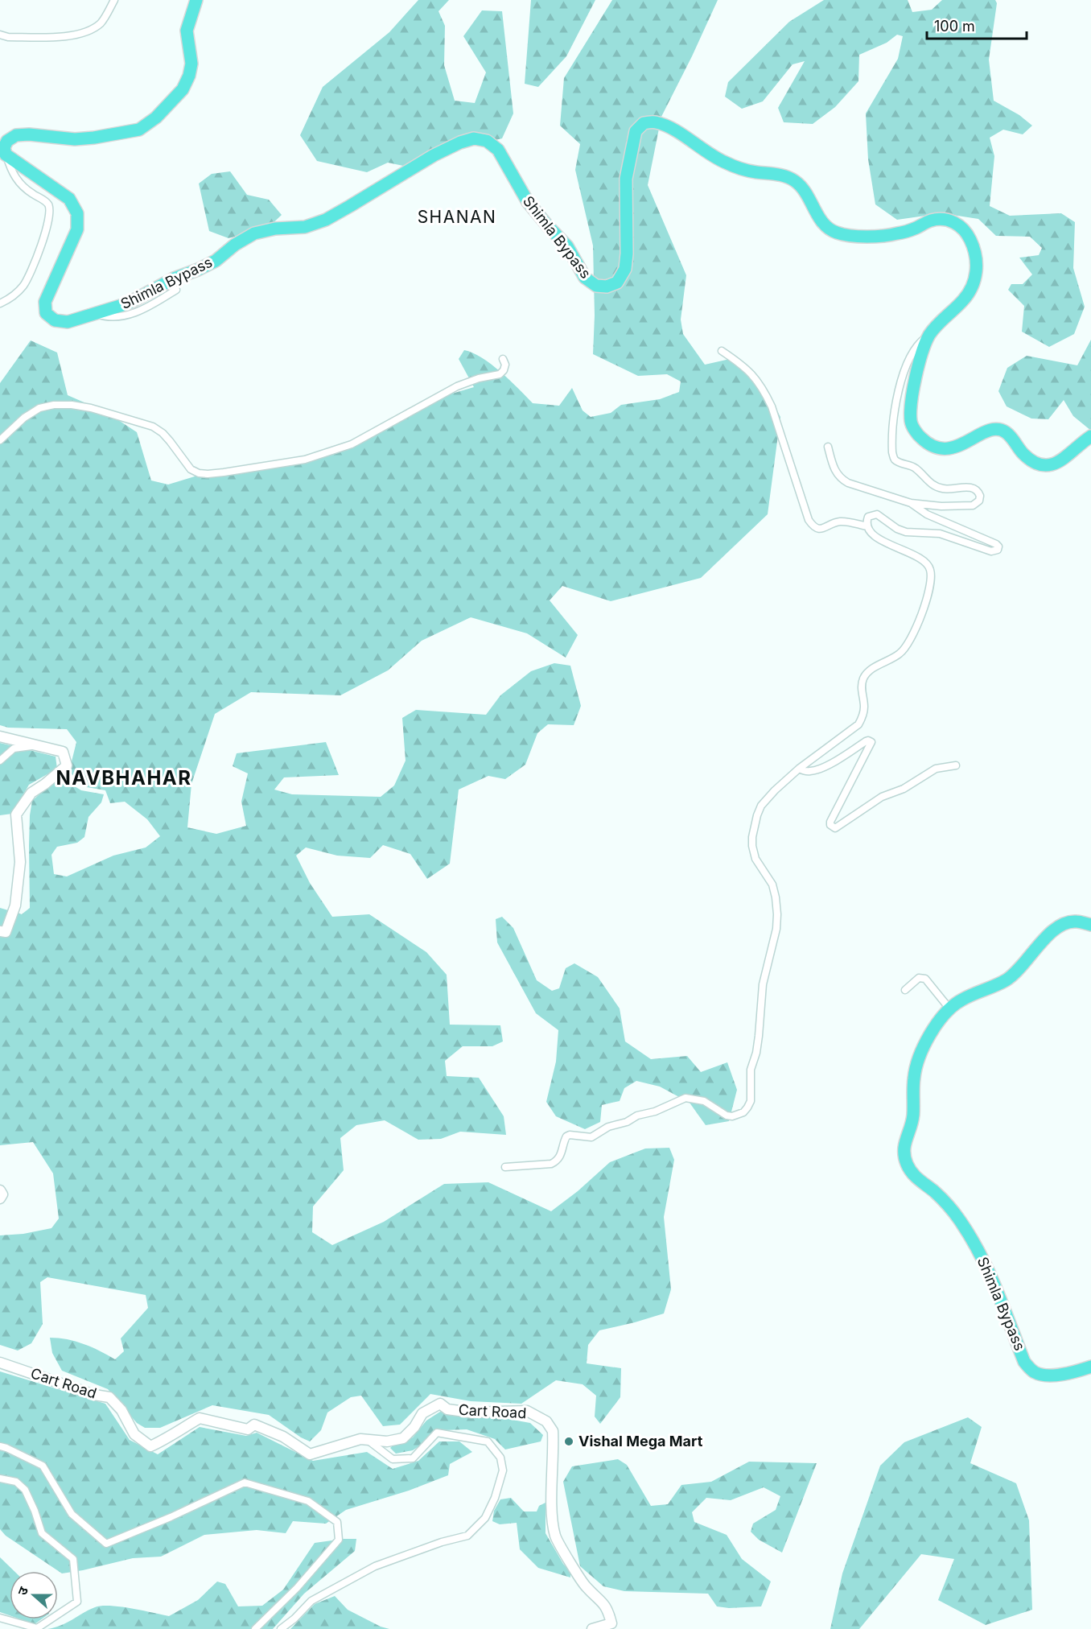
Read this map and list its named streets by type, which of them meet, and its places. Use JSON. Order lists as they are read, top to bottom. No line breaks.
{"streets":{"highway":["Shimla Bypass"],"main road":["Cart Road"]},"districts":["SHANAN","NAVBHAHAR"],"places":["Vishal Mega Mart"],"scale_bar":"100 m","north":"left"}
